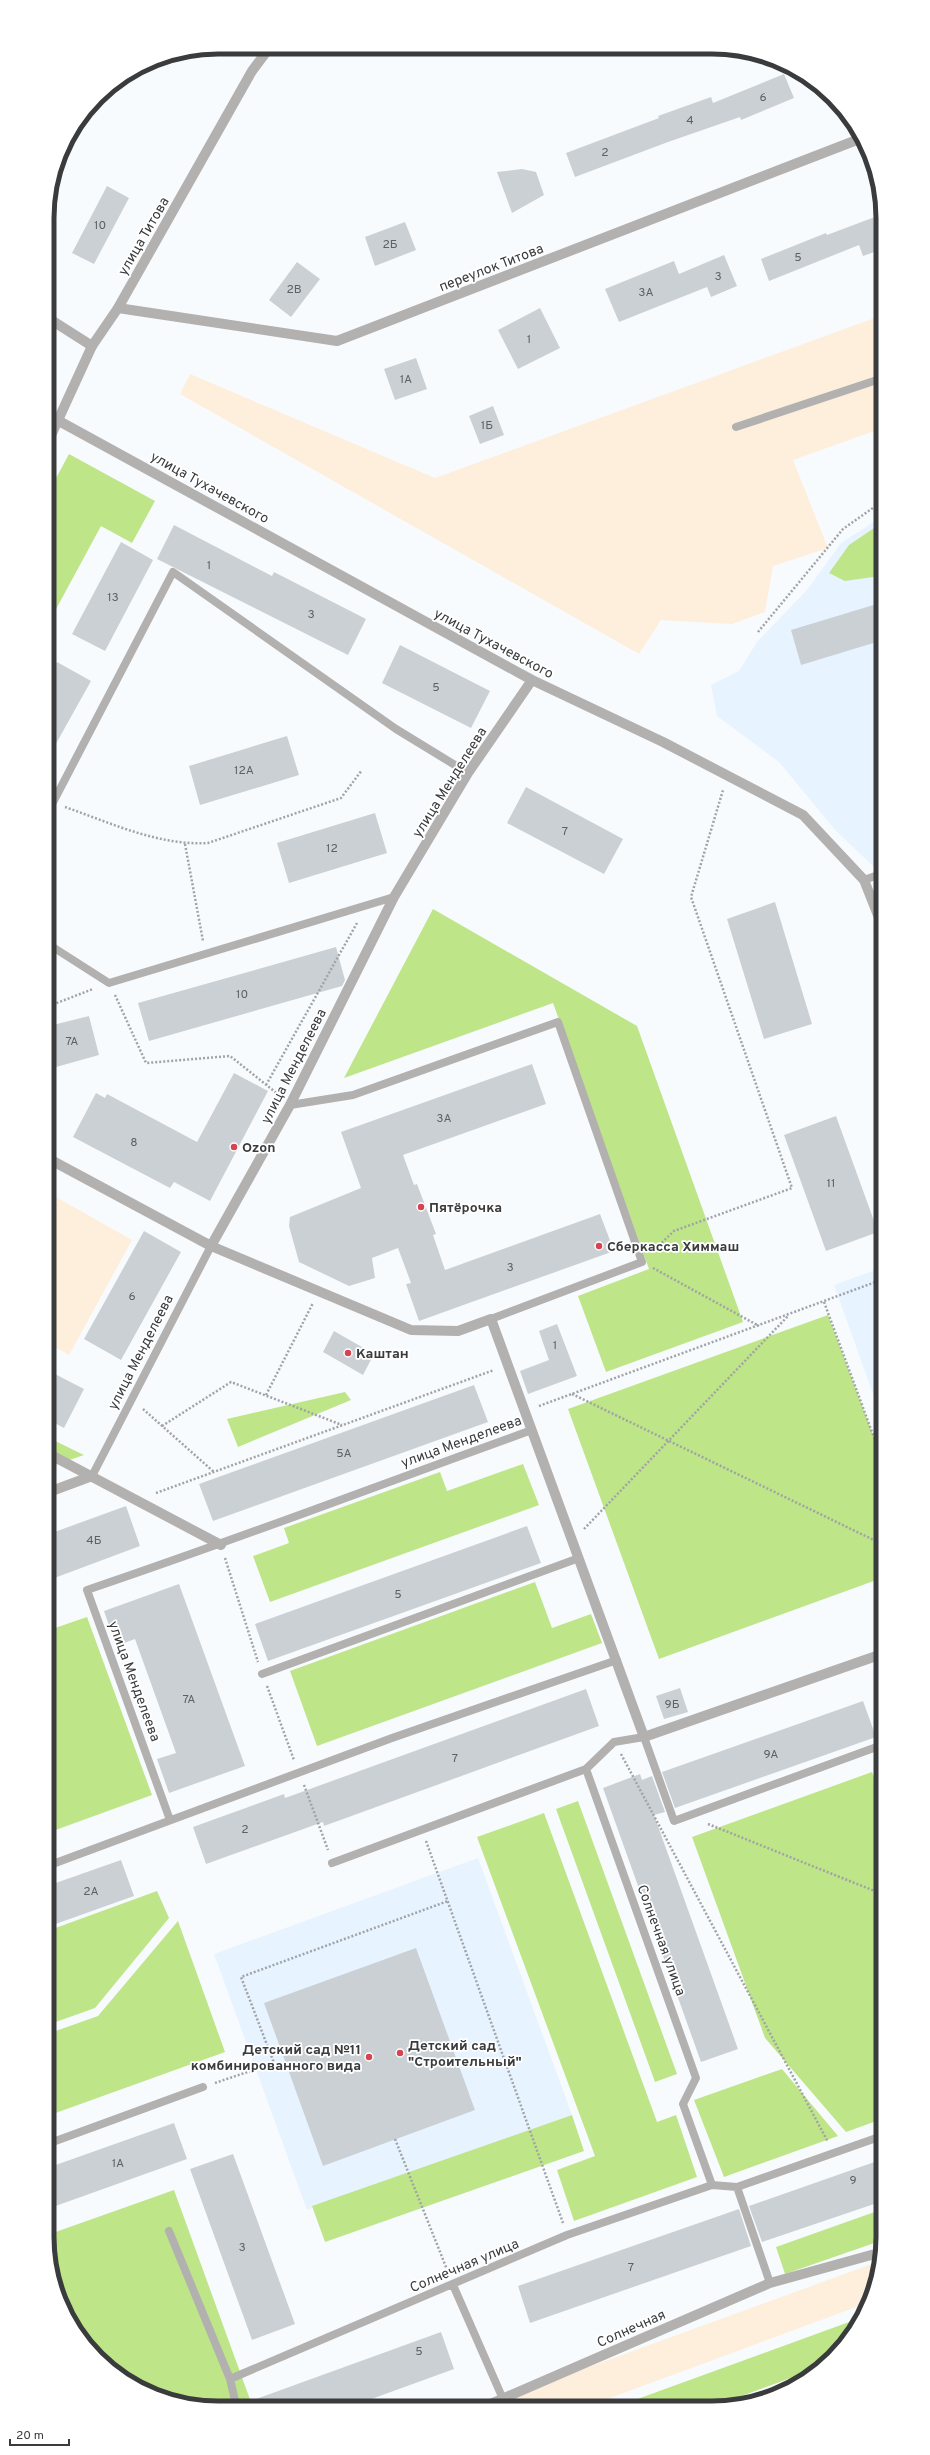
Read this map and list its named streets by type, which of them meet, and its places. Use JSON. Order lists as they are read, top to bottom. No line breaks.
{"streets":{"street":["улица Титова","переулок Титова","улица Тухачевского","улица Менделеева","Солнечная"],"lane":["Солнечная улица"]},"crossings":[["улица Титова","переулок Титова"],["улица Титова","улица Тухачевского"],["улица Тухачевского","улица Менделеева"]],"places":["Ozon","Пятёрочка","Сберкасса Химмаш","Каштан","Детский сад \"Строительный\"","Детский сад №11 комбинированного вида"],"house_numbers":["6","4","2","10","2Б","5","3","2В","3А","1","1А","1Б","1","13","3","5","12А","7","12","10","7А","3А","8","11","3","6","1","5А","4Б","5","7А","9Б","9А","7","2","2А","1А","9","3","7","5"],"scale_bar":"20 m"}
